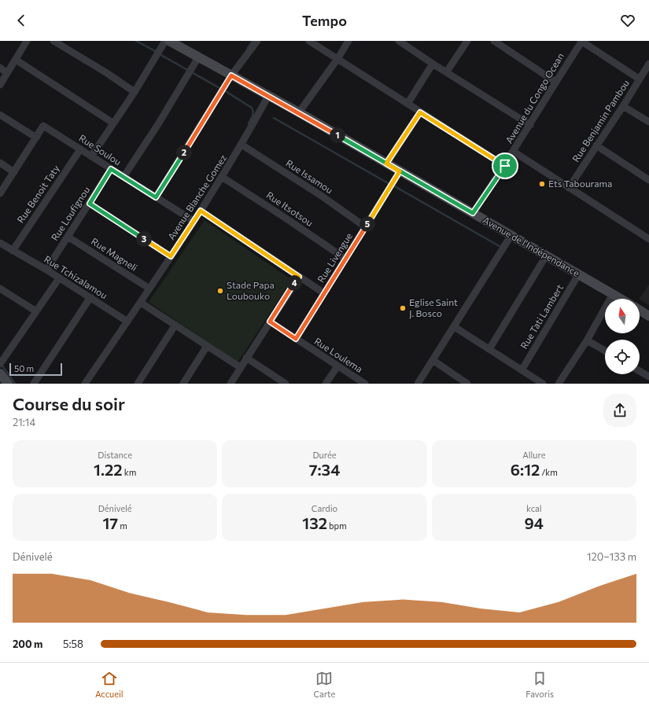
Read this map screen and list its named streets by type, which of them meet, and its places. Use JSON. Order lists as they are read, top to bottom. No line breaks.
{"streets":{"street":["Avenue du Congo Ocean","Rue Benjamin Pambou","Rue Soulou","Rue Issamou","Rue Benoit Taty","Avenue Blanche Gomez","Rue Itsotsou","Rue Loufignou","Avenue de l'Indépendance","Rue Magneli","Rue Livengue","Rue Tchizalamou","Rue Tati Lambert","Rue Loulema"]},"crossings":[["Avenue du Congo Ocean","Avenue de l'Indépendance"],["Rue Soulou","Rue Benoit Taty"],["Rue Soulou","Avenue Blanche Gomez"],["Rue Soulou","Rue Loufignou"],["Rue Issamou","Avenue Blanche Gomez"],["Rue Issamou","Rue Livengue"],["Rue Benoit Taty","Rue Tchizalamou"],["Avenue Blanche Gomez","Rue Itsotsou"],["Avenue Blanche Gomez","Avenue de l'Indépendance"],["Avenue Blanche Gomez","Rue Magneli"],["Avenue Blanche Gomez","Rue Tchizalamou"],["Rue Itsotsou","Rue Livengue"],["Rue Loufignou","Rue Magneli"],["Rue Loufignou","Rue Tchizalamou"],["Avenue de l'Indépendance","Rue Livengue"],["Avenue de l'Indépendance","Rue Tati Lambert"],["Rue Livengue","Rue Loulema"]],"places":["Ets Tabourama","Stade Papa Loubouko","Eglise Saint J. Bosco"],"scale_bar":"50 m","north":"top","page":{"header":"Tempo","pins":["1","2","5","3","4"],"scale":"50 m","heading":["Course du soir","21:14"],"stats":[["Distance","1.22 km"],["Durée","7:34"],["Allure","6:12 /km"],["Dénivelé","17 m"],["Cardio","132 bpm"],["kcal","94"]],"chart":["Dénivelé","120–133 m"],"list":[{"name":"200 m","note":"5:58"}],"tabs":["Accueil","Carte","Favoris"]}}
